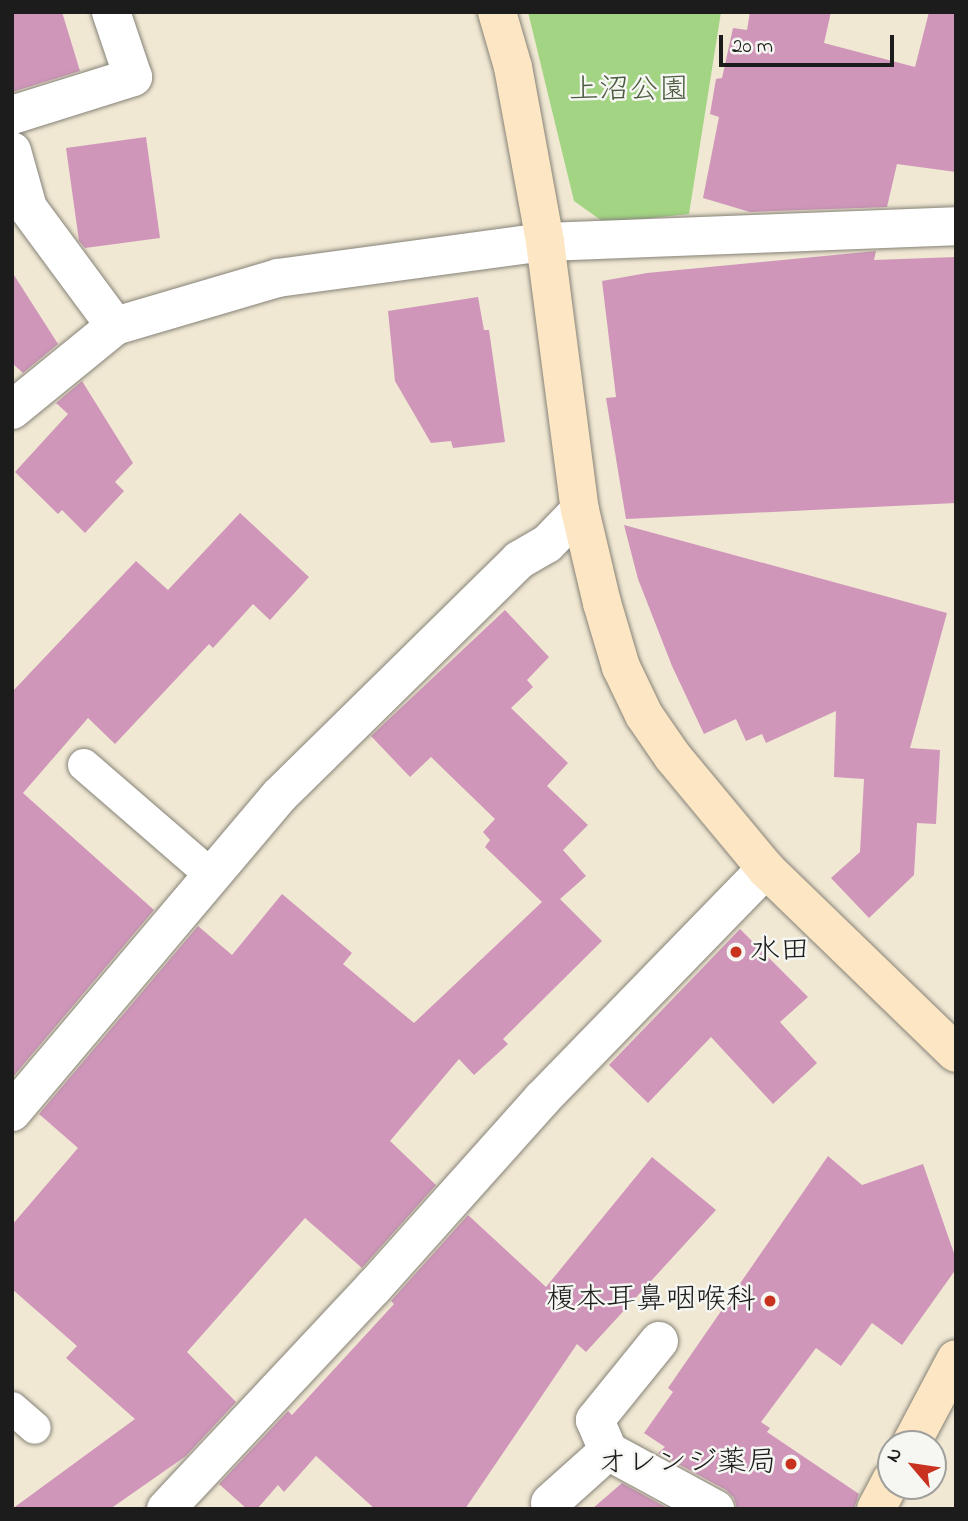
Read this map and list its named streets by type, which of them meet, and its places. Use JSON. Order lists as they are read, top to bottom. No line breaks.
{"parks":["上沼公園"],"places":["水田","榎本耳鼻咽喉科","オレンジ薬局"],"scale_bar":"20 m","north":"top left"}
